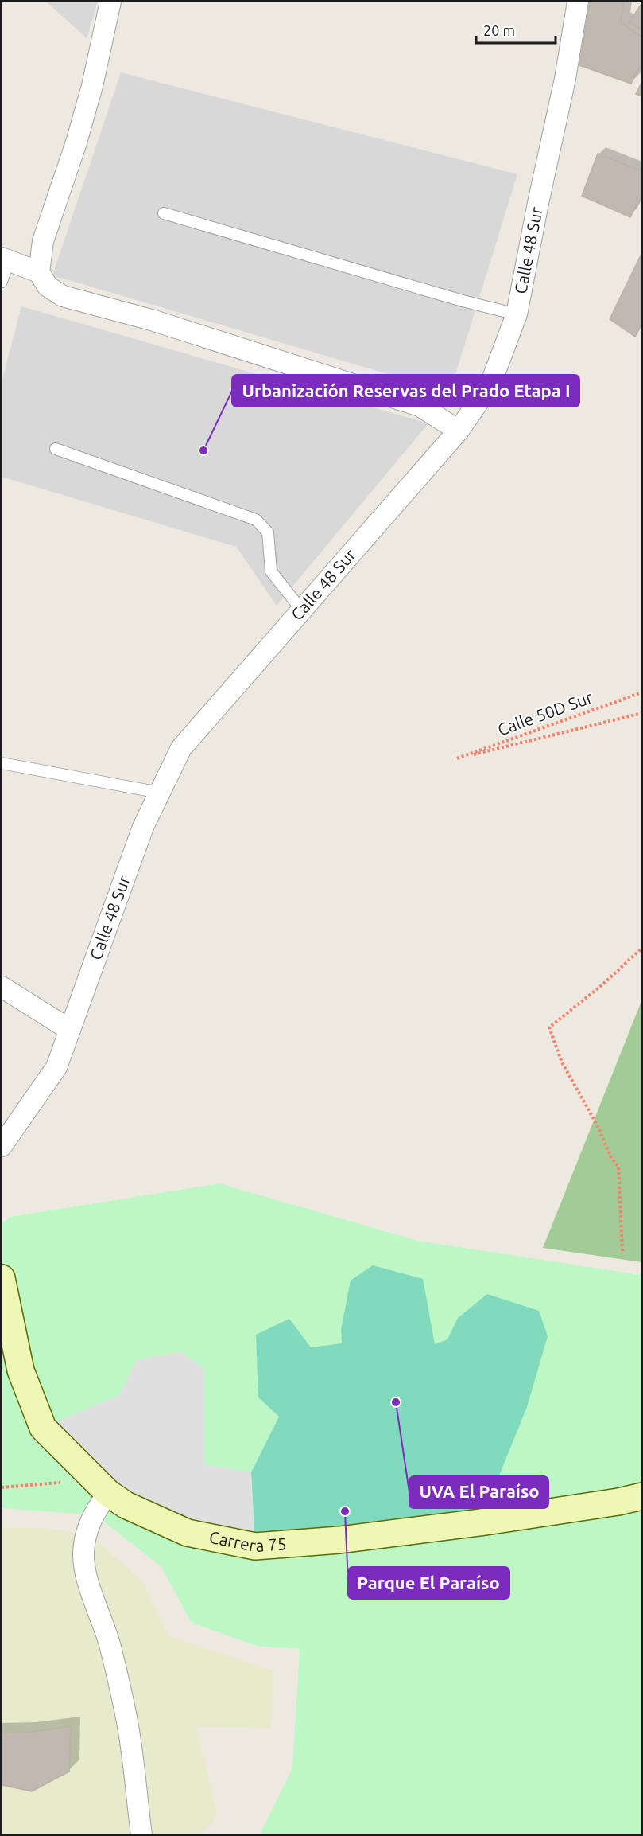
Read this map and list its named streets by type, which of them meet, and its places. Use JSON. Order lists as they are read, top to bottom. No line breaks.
{"streets":{"street":["Calle 48 Sur","Carrera 75"],"path":["Calle 50D Sur"]},"places":["Urbanización Reservas del Prado Etapa I","UVA El Paraíso","Parque El Paraíso"],"scale_bar":"20 m"}
